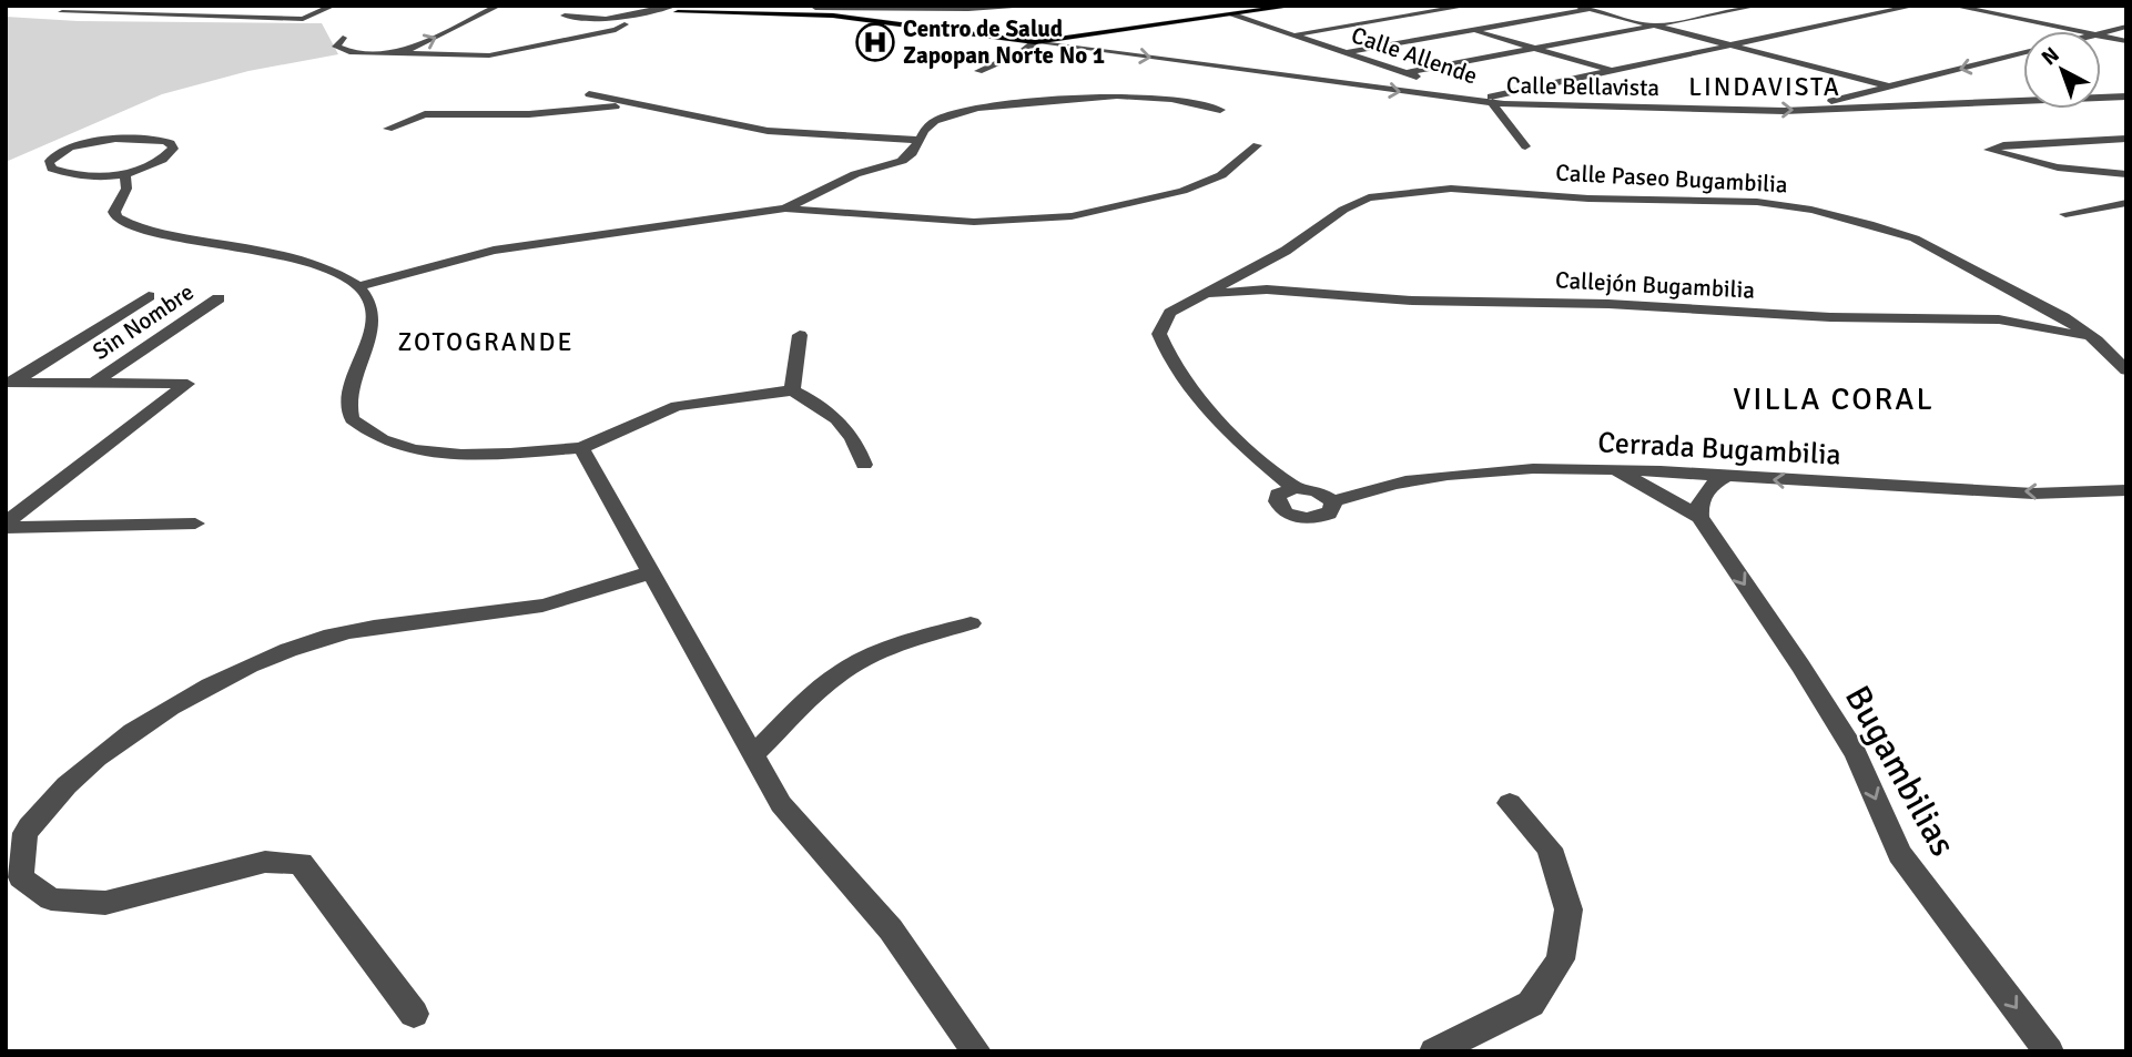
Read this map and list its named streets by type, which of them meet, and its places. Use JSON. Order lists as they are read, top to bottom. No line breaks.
{"streets":{"street":["Calle Allende","Calle Bellavista","Calle Paseo Bugambilia","Callejón Bugambilia","Sin Nombre","Cerrada Bugambilia","Bugambilias"]},"crossings":[["Calle Allende","Calle Bellavista"],["Calle Paseo Bugambilia","Callejón Bugambilia"],["Calle Paseo Bugambilia","Cerrada Bugambilia"],["Cerrada Bugambilia","Bugambilias"]],"one_way":["Cerrada Bugambilia","Bugambilias"],"districts":["LINDAVISTA","ZOTOGRANDE","VILLA CORAL"],"places":{"hospital":["Centro de Salud Zapopan Norte No 1"]},"north":"top left"}
